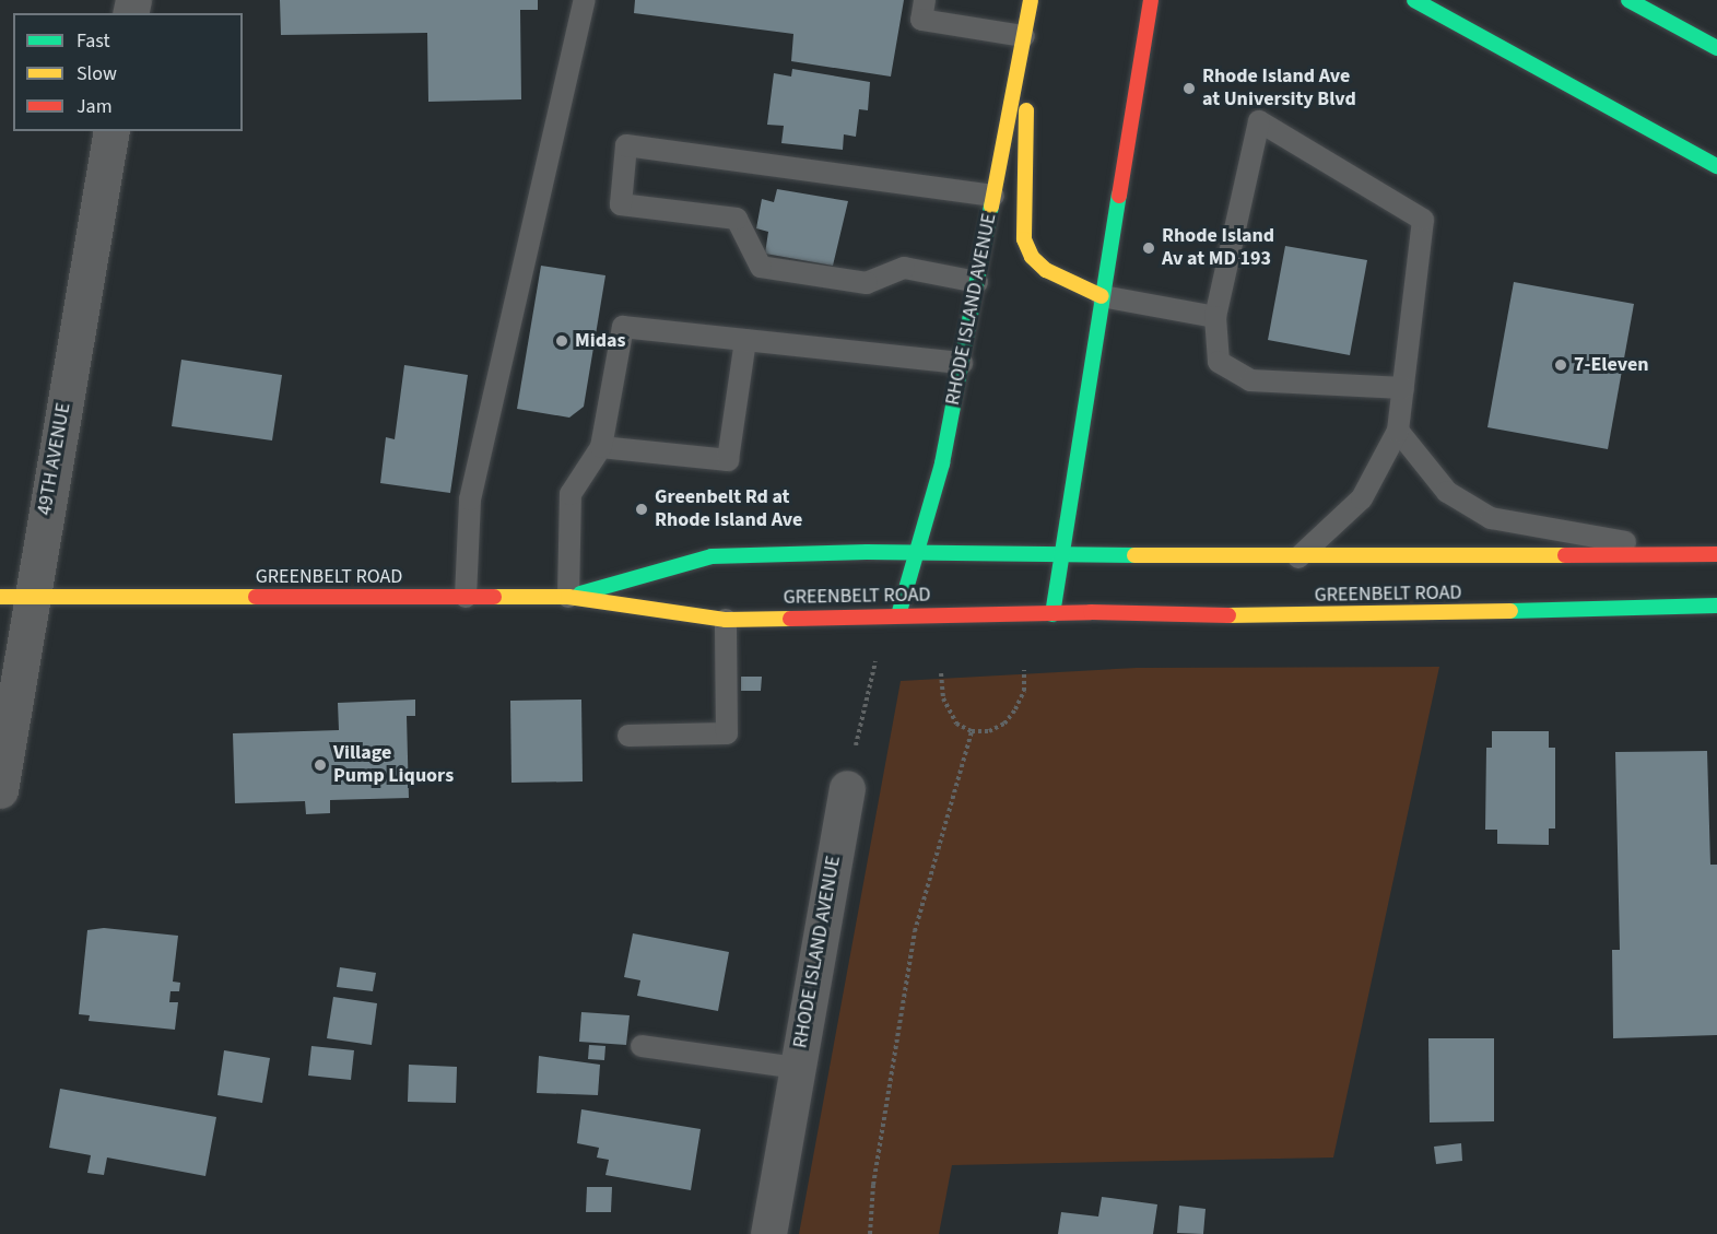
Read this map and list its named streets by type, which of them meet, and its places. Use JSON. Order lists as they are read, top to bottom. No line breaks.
{"streets":{"main road":["RHODE ISLAND AVENUE","GREENBELT ROAD"],"street":["49TH AVENUE"]},"crossings":[["RHODE ISLAND AVENUE","GREENBELT ROAD"],["49TH AVENUE","GREENBELT ROAD"]],"places":["Rhode Island Ave at University Blvd","Rhode Island Av at MD 193","Midas","7-Eleven","Greenbelt Rd at Rhode Island Ave","Village Pump Liquors"],"legend":["Fast","Slow","Jam"]}
